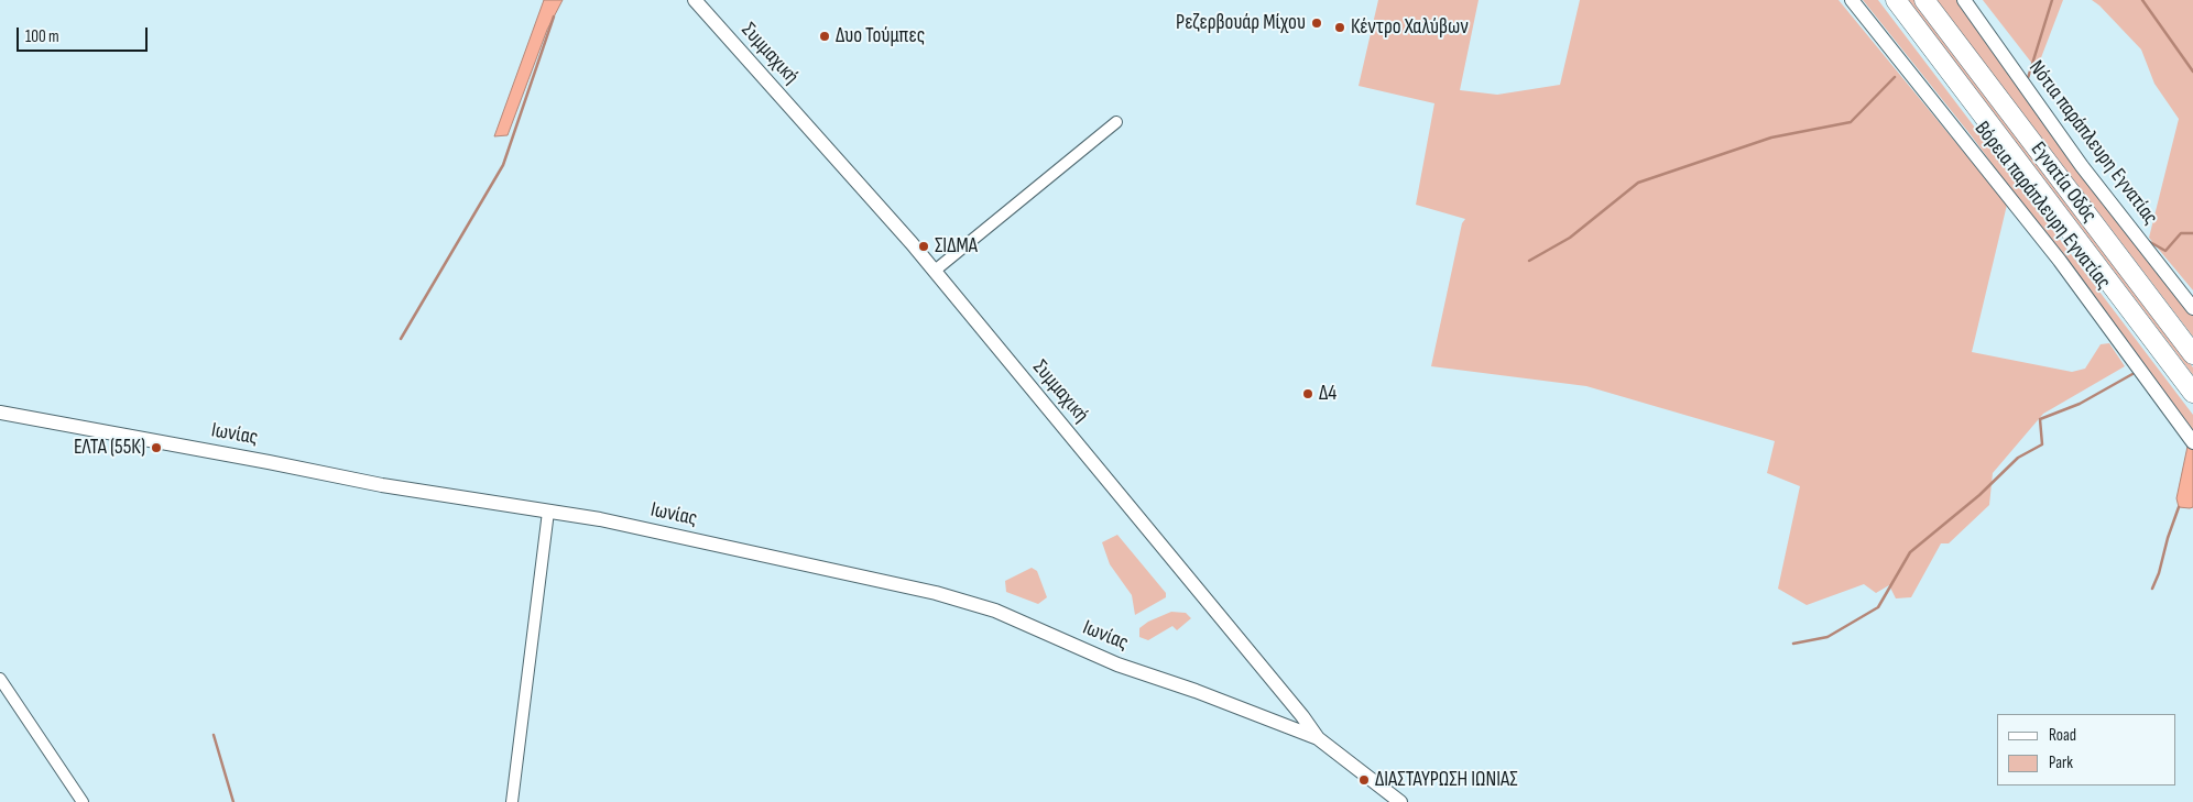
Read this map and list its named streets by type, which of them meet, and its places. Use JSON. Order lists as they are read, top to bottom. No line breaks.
{"streets":{"highway":["Εγνατία Οδός"],"street":["Συμμαχική","Νότια παράπλευρη Εγνατίας","Βόρεια παράπλευρη Εγνατίας","Ιωνίας"]},"crossings":[["Συμμαχική","Ιωνίας"]],"places":["Ρεζερβουάρ Μίχου","Κέντρο Χαλύβων","Δυο Τούμπες","ΣΙΔΜΑ","Δ4","ΕΛΤΑ (55Κ)","ΔΙΑΣΤΑΥΡΩΣΗ ΙΩΝΙΑΣ"],"legend":["Road","Park"],"scale_bar":"100 m"}
